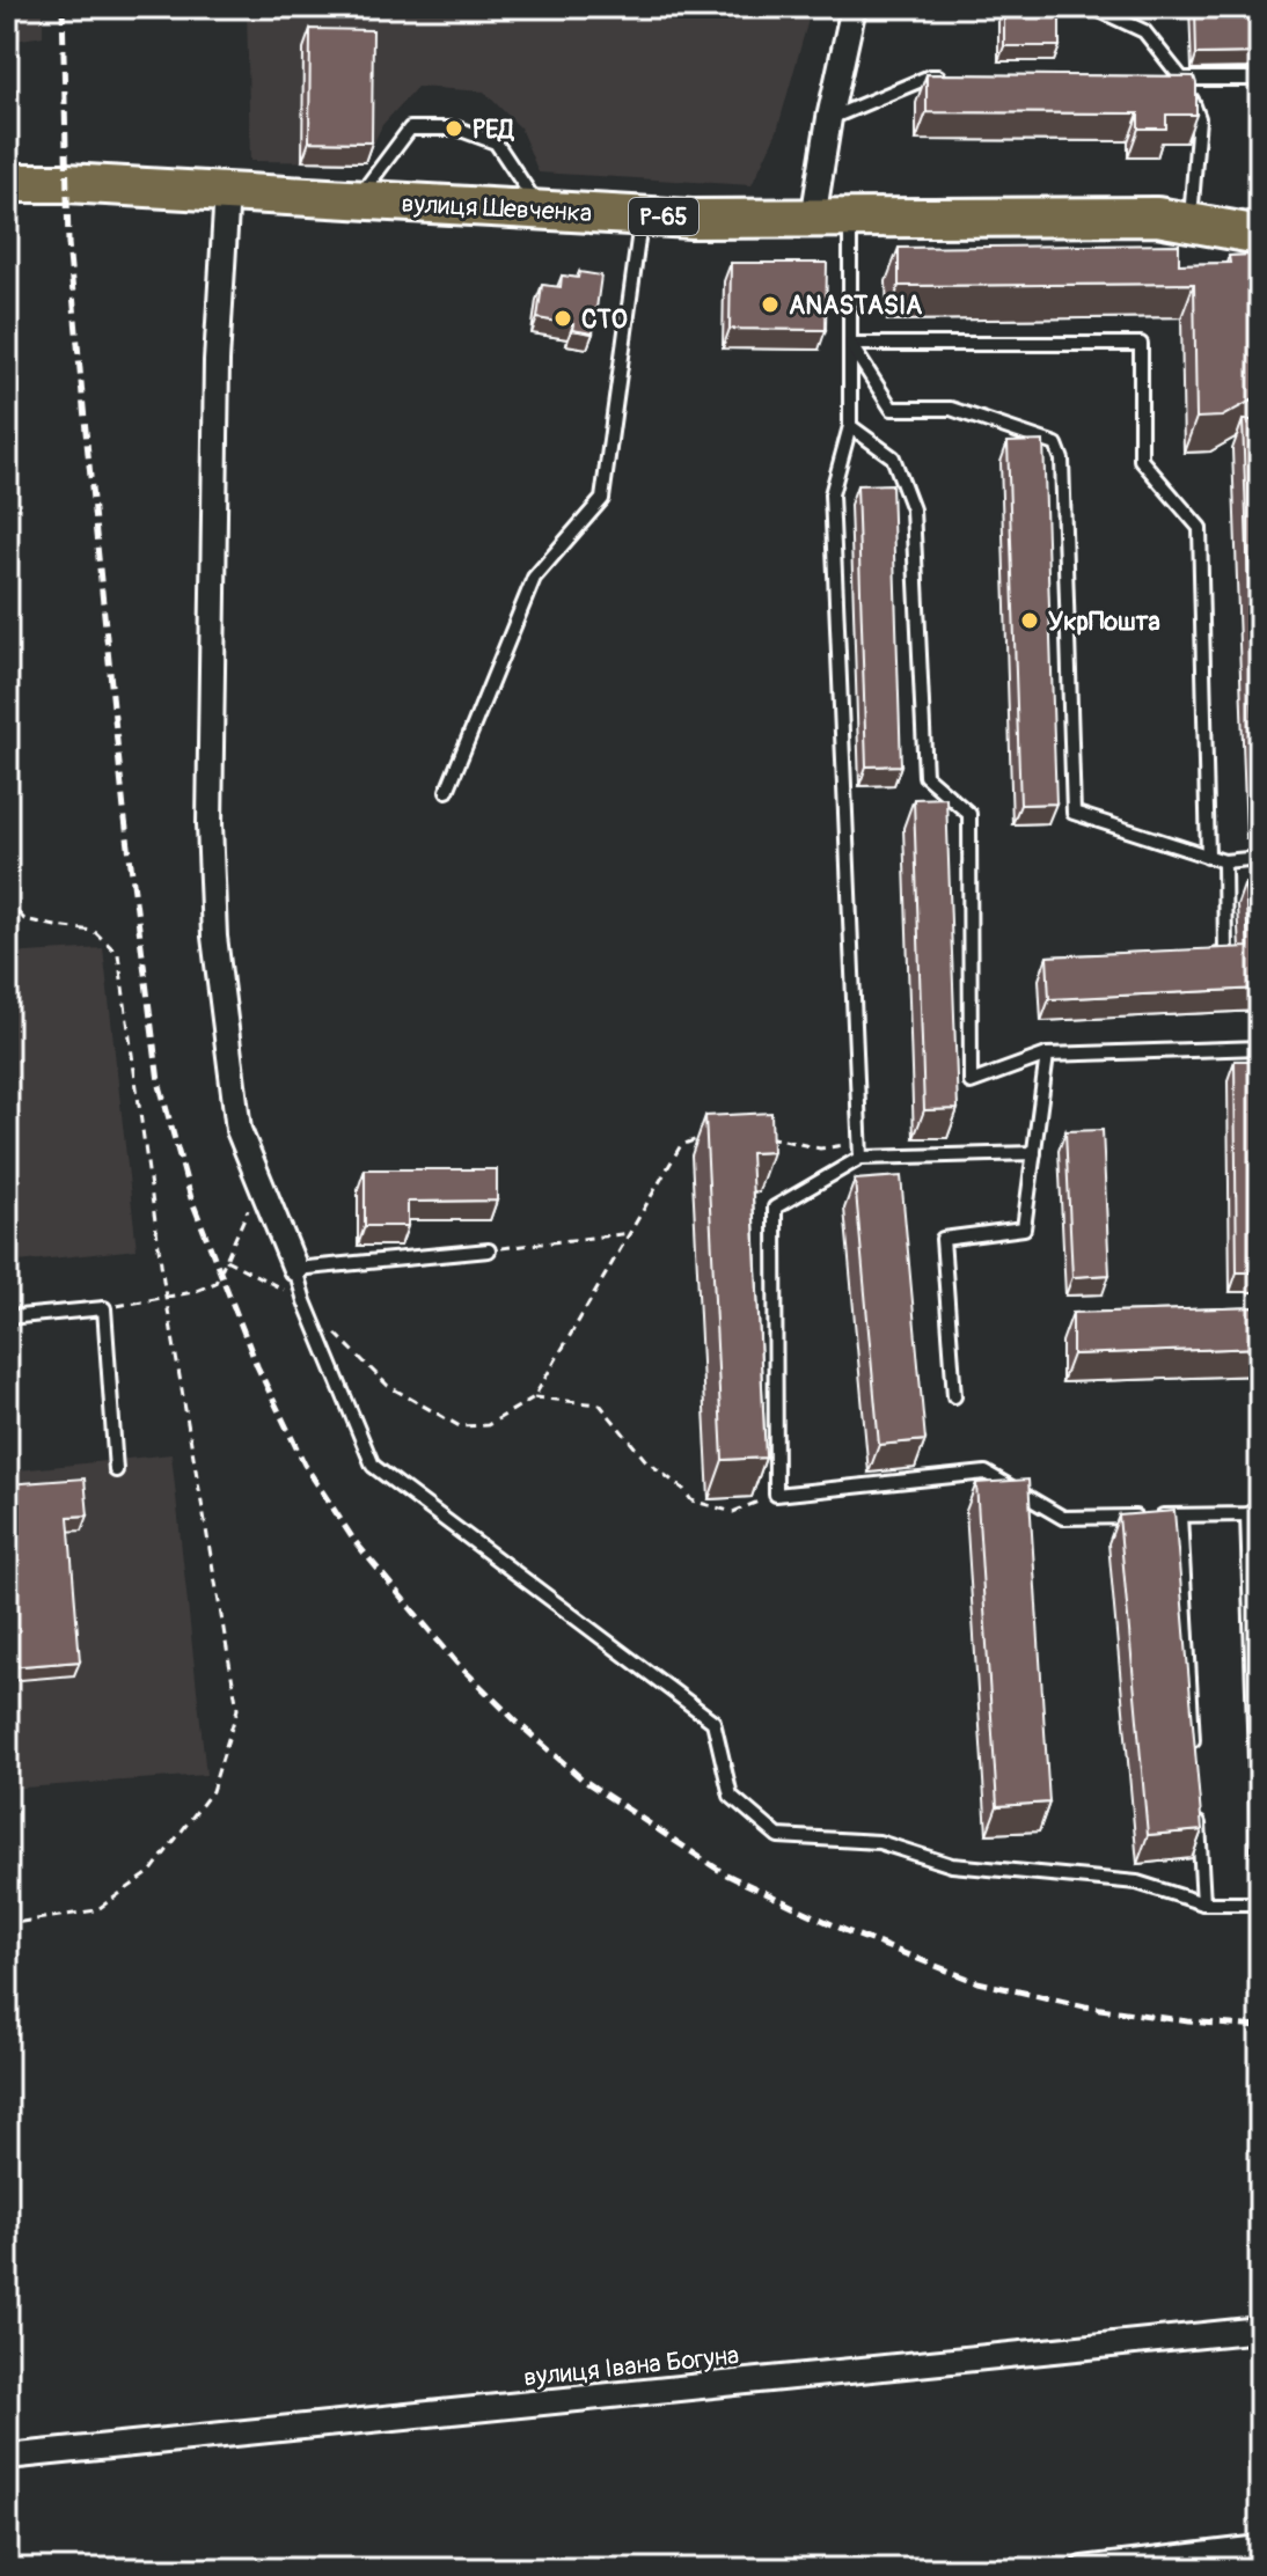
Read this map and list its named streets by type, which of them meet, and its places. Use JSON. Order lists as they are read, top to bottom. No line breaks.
{"streets":{"main road":["вулиця Шевченка","Р-65"],"street":["вулиця Івана Богуна"]},"places":["РЕД","ANASTASIA","СТО","УкрПошта"]}
